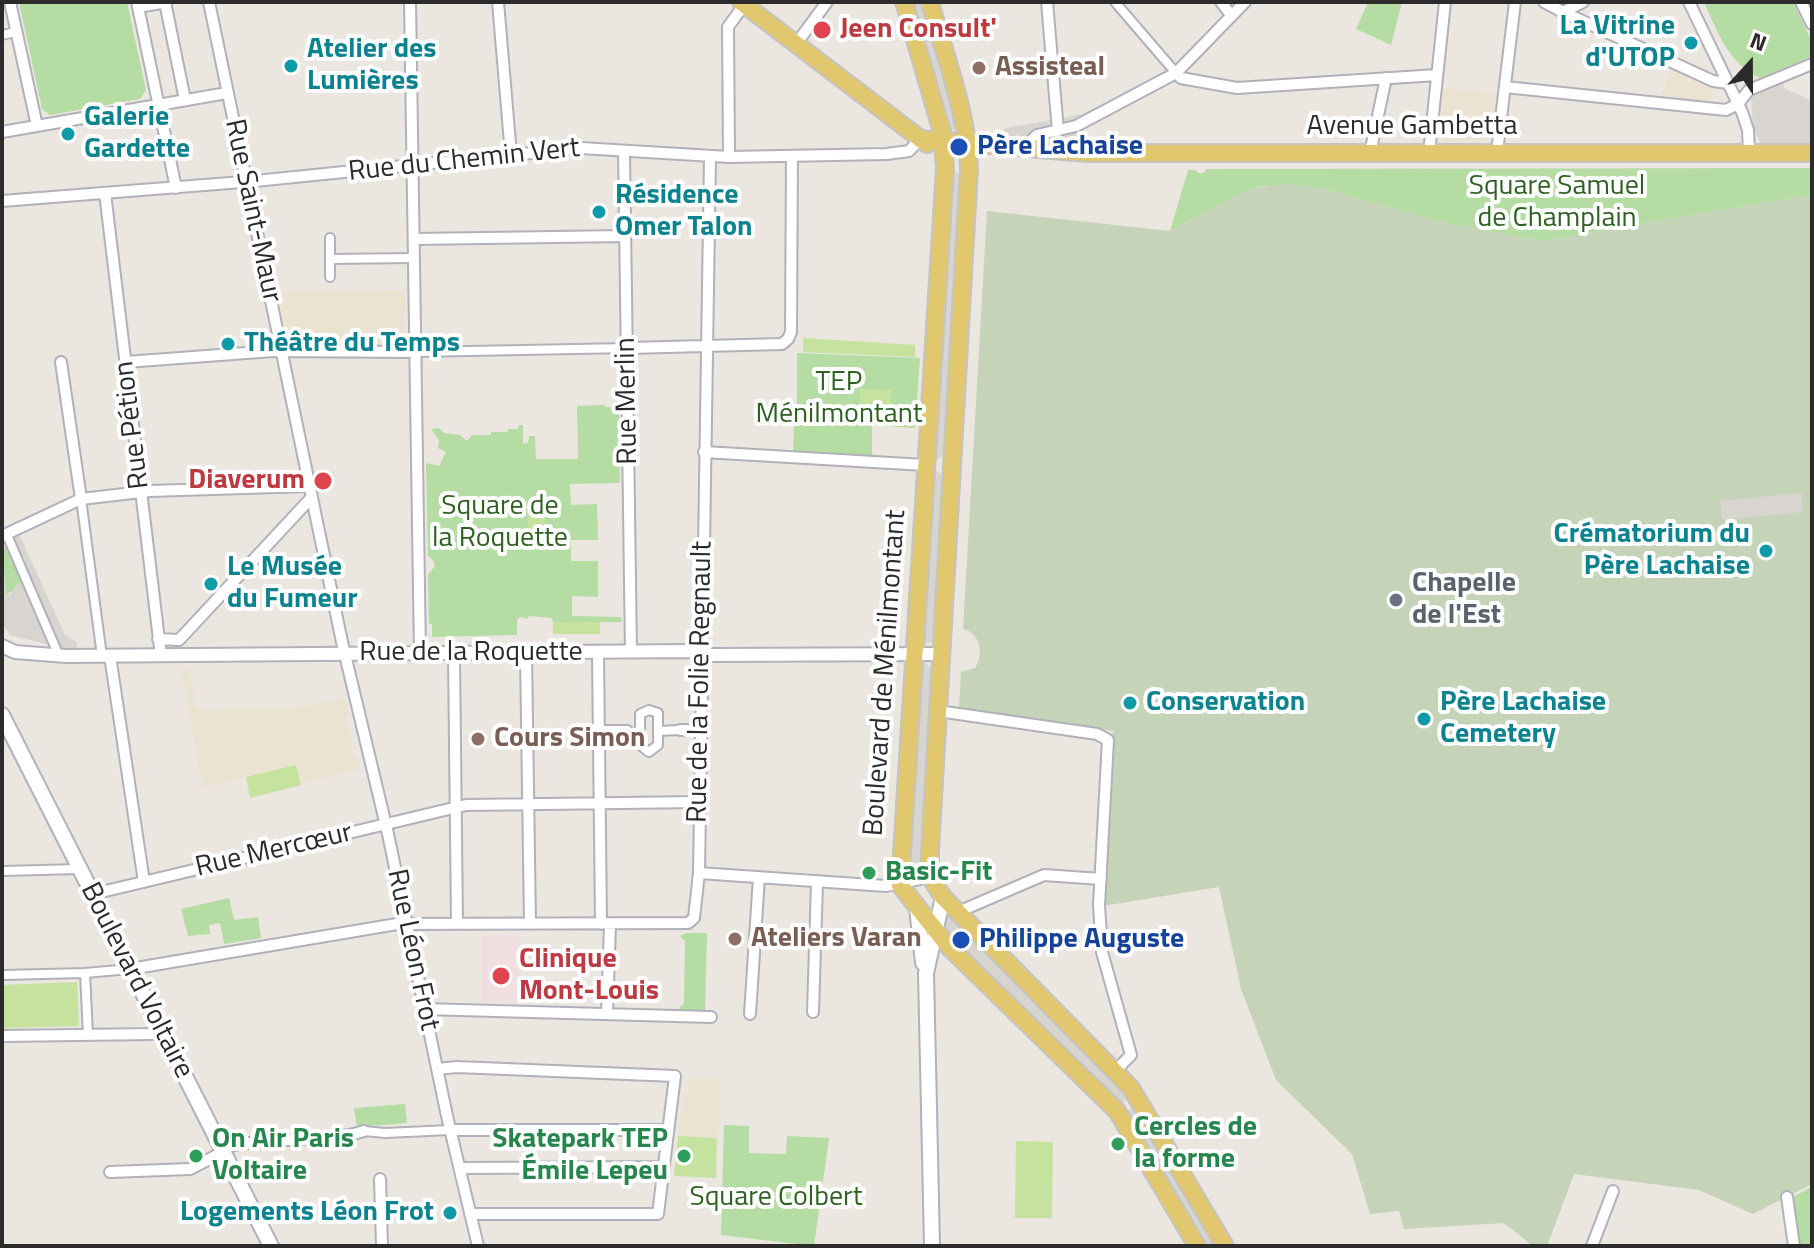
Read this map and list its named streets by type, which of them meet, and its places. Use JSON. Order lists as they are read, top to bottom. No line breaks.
{"streets":{"main road":["Avenue Gambetta","Boulevard de Ménilmontant","Boulevard Voltaire"],"street":["Rue du Chemin Vert","Rue Saint-Maur","Rue Merlin","Rue Pétion","Rue de la Roquette","Rue de la Folie Regnault","Rue Mercœur","Rue Léon Frot"]},"crossings":[["Rue du Chemin Vert","Rue Saint-Maur"],["Rue du Chemin Vert","Rue Merlin"],["Rue du Chemin Vert","Rue Pétion"],["Rue du Chemin Vert","Rue de la Folie Regnault"],["Rue Saint-Maur","Rue de la Roquette"],["Rue Saint-Maur","Rue Léon Frot"],["Rue Merlin","Rue de la Roquette"],["Rue Pétion","Rue de la Roquette"],["Rue de la Roquette","Boulevard de Ménilmontant"],["Rue de la Roquette","Rue de la Folie Regnault"],["Rue de la Roquette","Rue Léon Frot"],["Rue de la Folie Regnault","Rue Mercœur"],["Rue de la Folie Regnault","Rue Léon Frot"],["Rue de la Folie Regnault","Boulevard Voltaire"],["Rue Mercœur","Rue Léon Frot"],["Rue Mercœur","Boulevard Voltaire"]],"parks":["Square Samuel de Champlain","TEP Ménilmontant","Square de la Roquette","Square Colbert"],"places":["Jeen Consult'","La Vitrine d'UTOP","Atelier des Lumières","Assisteal","Galerie Gardette","Père Lachaise","Résidence Omer Talon","Théâtre du Temps","Diaverum","Crématorium du Père Lachaise","Le Musée du Fumeur","Chapelle de l'Est","Conservation","Père Lachaise Cemetery","Cours Simon","Basic-Fit","Ateliers Varan","Philippe Auguste","Clinique Mont-Louis","Cercles de la forme","On Air Paris Voltaire","Skatepark TEP Émile Lepeu","Logements Léon Frot"],"north":"top"}
